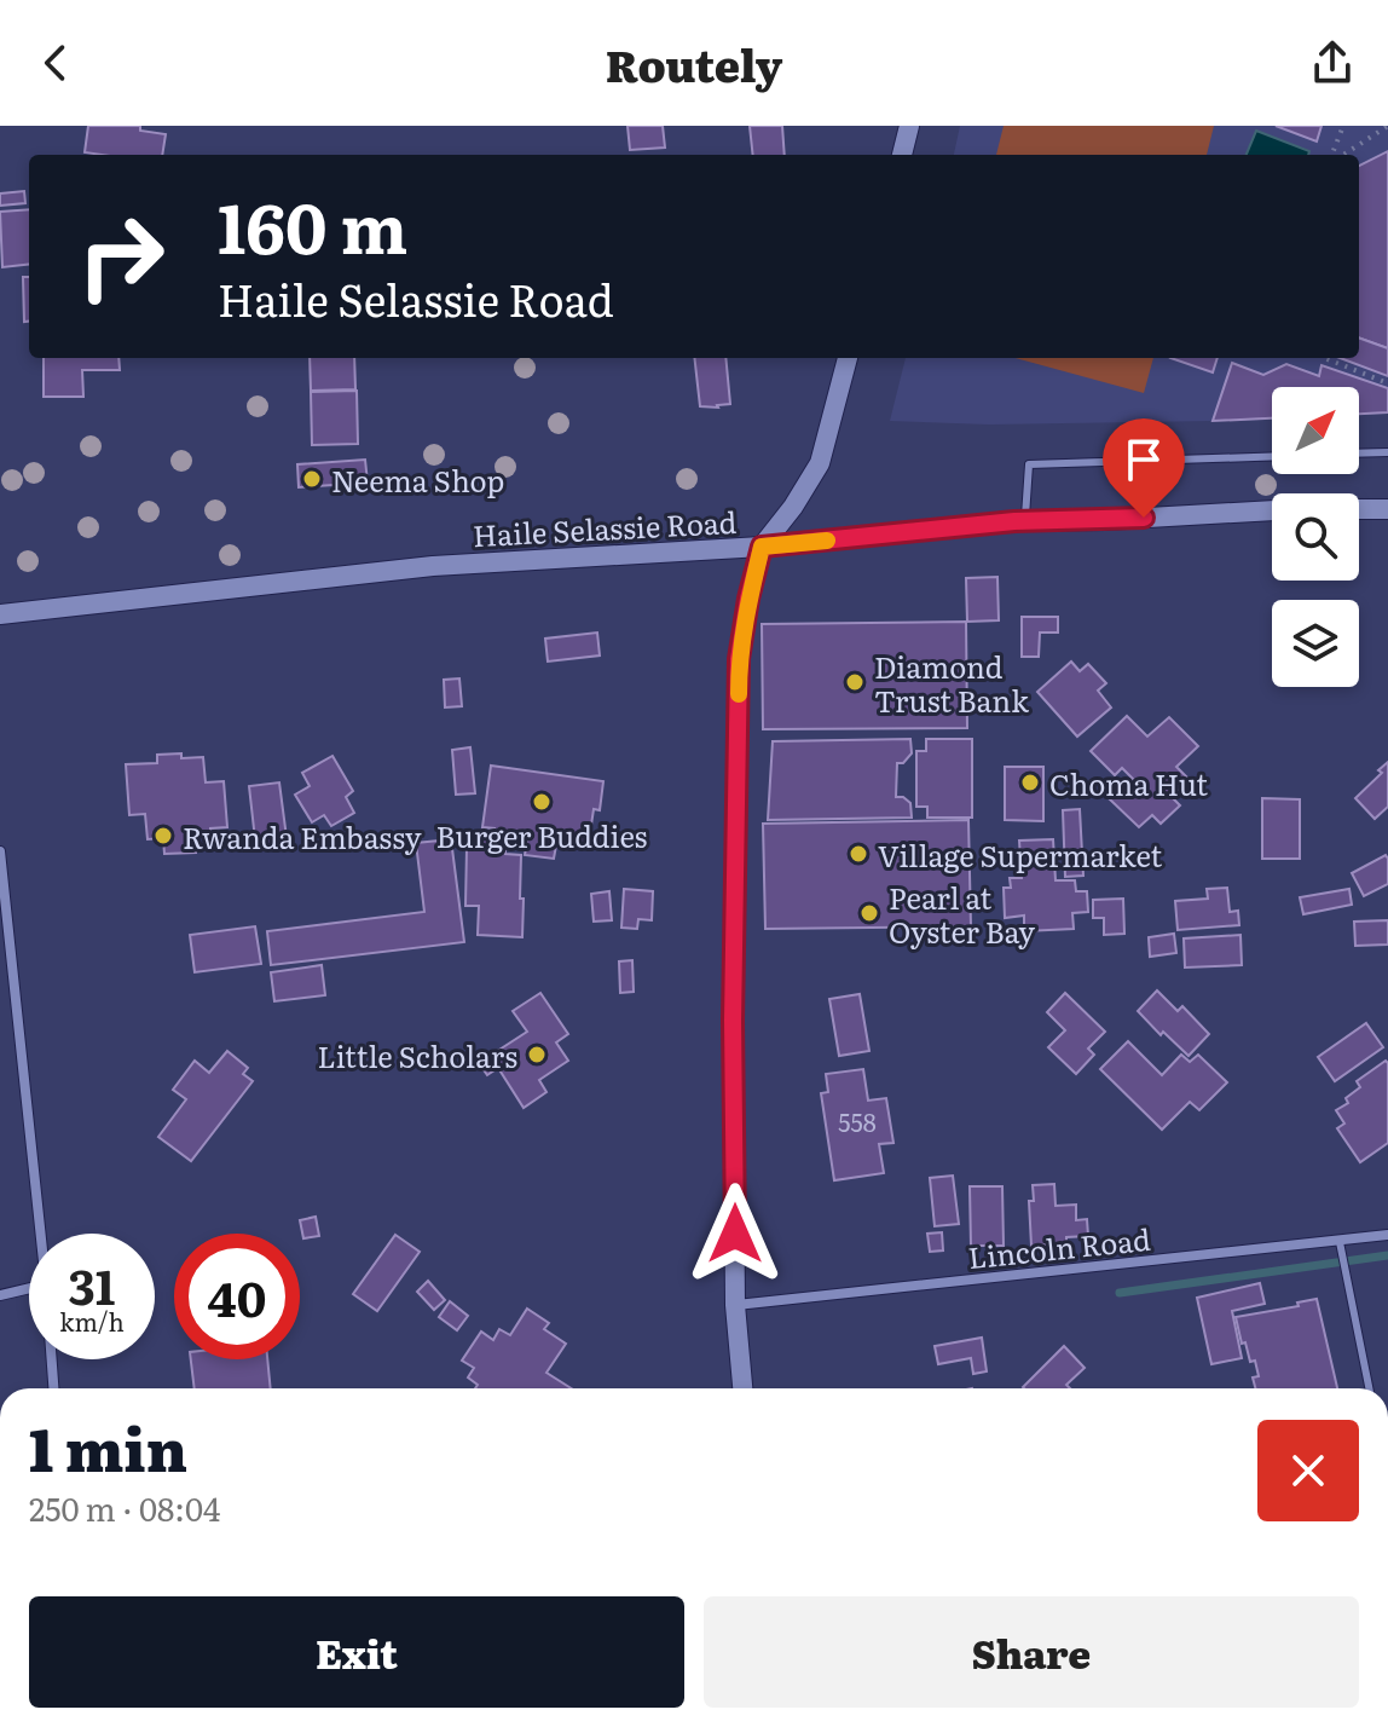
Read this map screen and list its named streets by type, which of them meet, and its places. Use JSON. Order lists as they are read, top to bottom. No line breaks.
{"streets":{"street":["Haile Selassie Road","Lincoln Road"]},"places":["Neema Shop","Diamond Trust Bank","Choma Hut","Burger Buddies","Rwanda Embassy","Village Supermarket","Pearl at Oyster Bay","Little Scholars"],"house_numbers":["558"],"north":"top right","page":{"header":"Routely","turn":["160 m","Haile Selassie Road"],"speed":"31 km/h","limit":"40","heading":["1 min","250 m · 08:04"],"buttons":["Exit","Share"]}}
